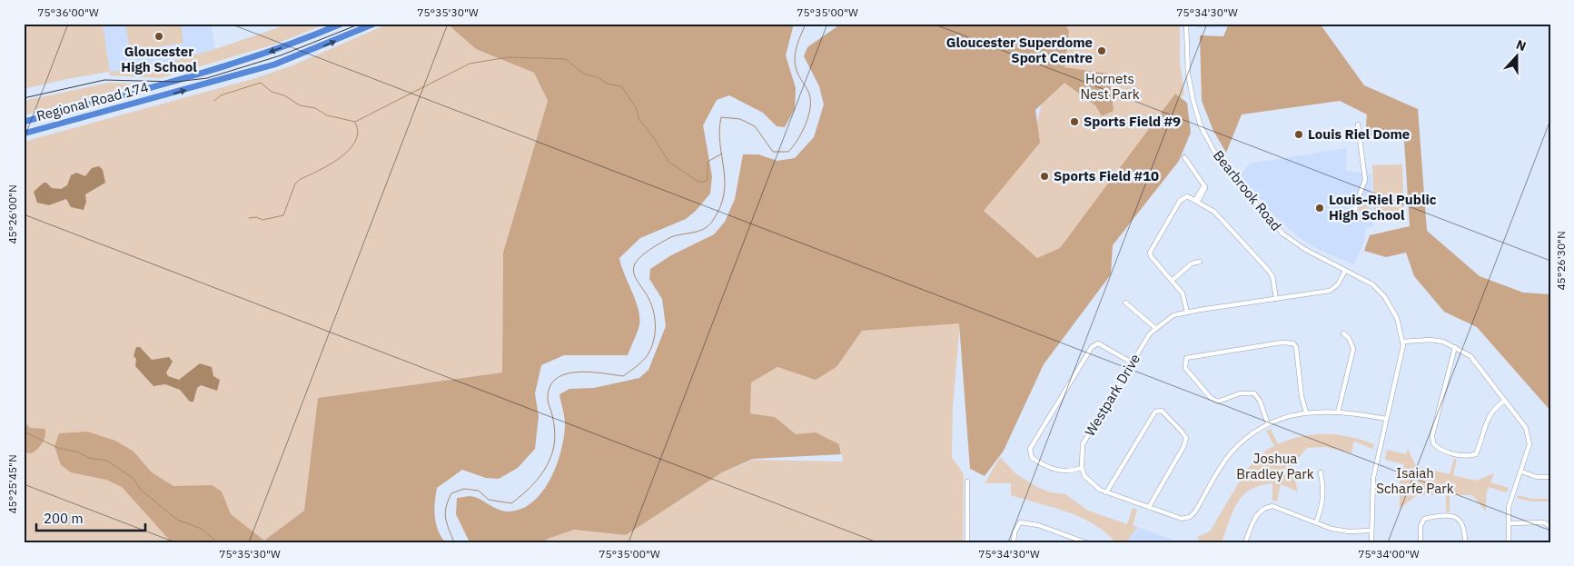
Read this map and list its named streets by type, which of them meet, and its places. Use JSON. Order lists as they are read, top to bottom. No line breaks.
{"streets":{"highway":["Regional Road 174"],"street":["Bearbrook Road","Westpark Drive"]},"crossings":[["Bearbrook Road","Westpark Drive"]],"parks":["Hornets Nest Park","Joshua Bradley Park","Isaiah Scharfe Park"],"places":["Gloucester High School","Gloucester Superdome Sport Centre","Sports Field #9","Louis Riel Dome","Sports Field #10","Louis-Riel Public High School"],"scale_bar":"200 m","north":"top","coordinates":["75°36'00\"W","75°35'30\"W","75°35'00\"W","75°34'30\"W","45°26'00\"N","45°26'30\"N","45°25'45\"N","75°34'00\"W"]}
